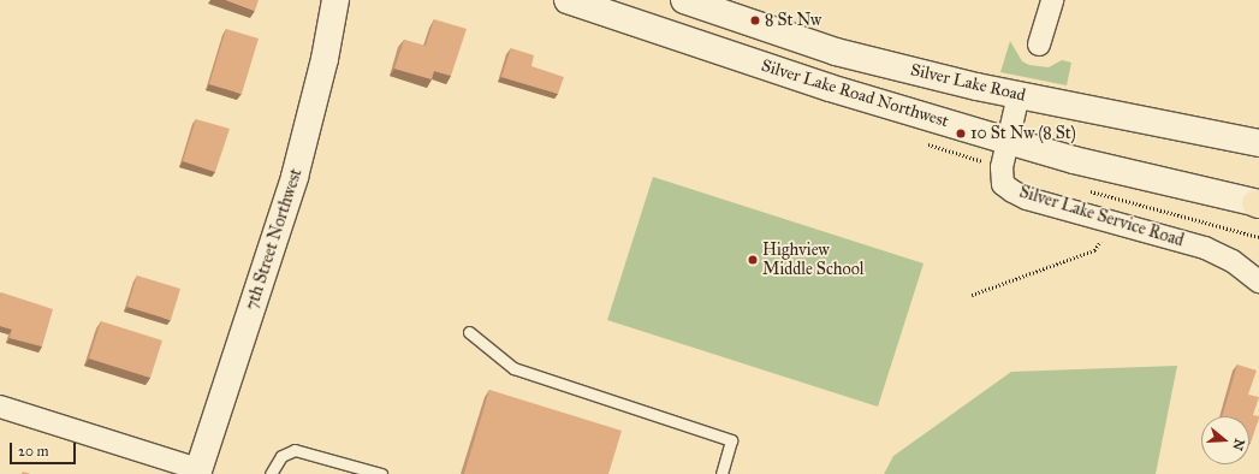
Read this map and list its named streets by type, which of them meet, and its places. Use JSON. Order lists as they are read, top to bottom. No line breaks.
{"streets":{"main road":["Silver Lake Road","Silver Lake Road Northwest","7th Street Northwest"],"street":["Silver Lake Service Road"]},"crossings":[["Silver Lake Road","Silver Lake Service Road"],["Silver Lake Road Northwest","Silver Lake Service Road"]],"places":["8 St Nw","10 St Nw (8 St)","Highview Middle School"],"scale_bar":"20 m","north":"right"}
